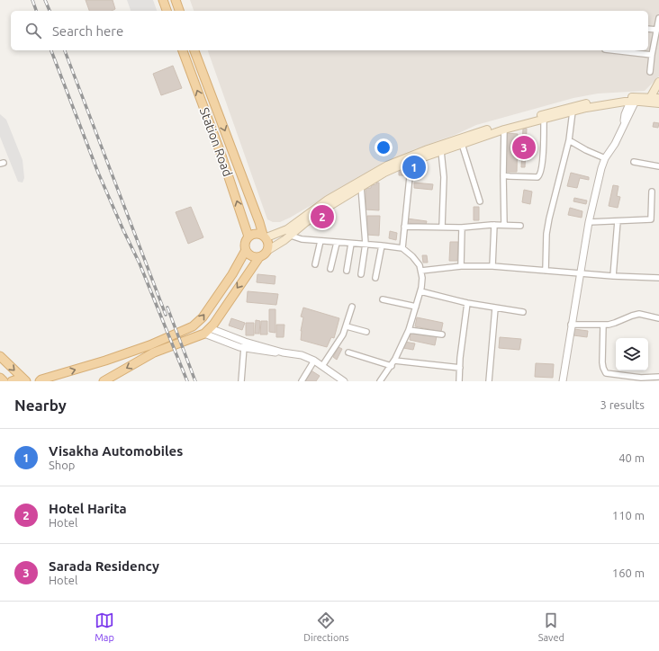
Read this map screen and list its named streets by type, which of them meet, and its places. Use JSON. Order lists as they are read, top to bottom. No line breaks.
{"streets":{"main road":["Station Road"]},"page":{"search":"Search here","pins":["3","1","2"],"heading":["Nearby","3 results"],"list":[{"mark":"1","name":"Visakha Automobiles","note":"Shop","value":"40 m"},{"mark":"2","name":"Hotel Harita","note":"Hotel","value":"110 m"},{"mark":"3","name":"Sarada Residency","note":"Hotel","value":"160 m"}],"nav":["Map","Directions","Saved"]}}
